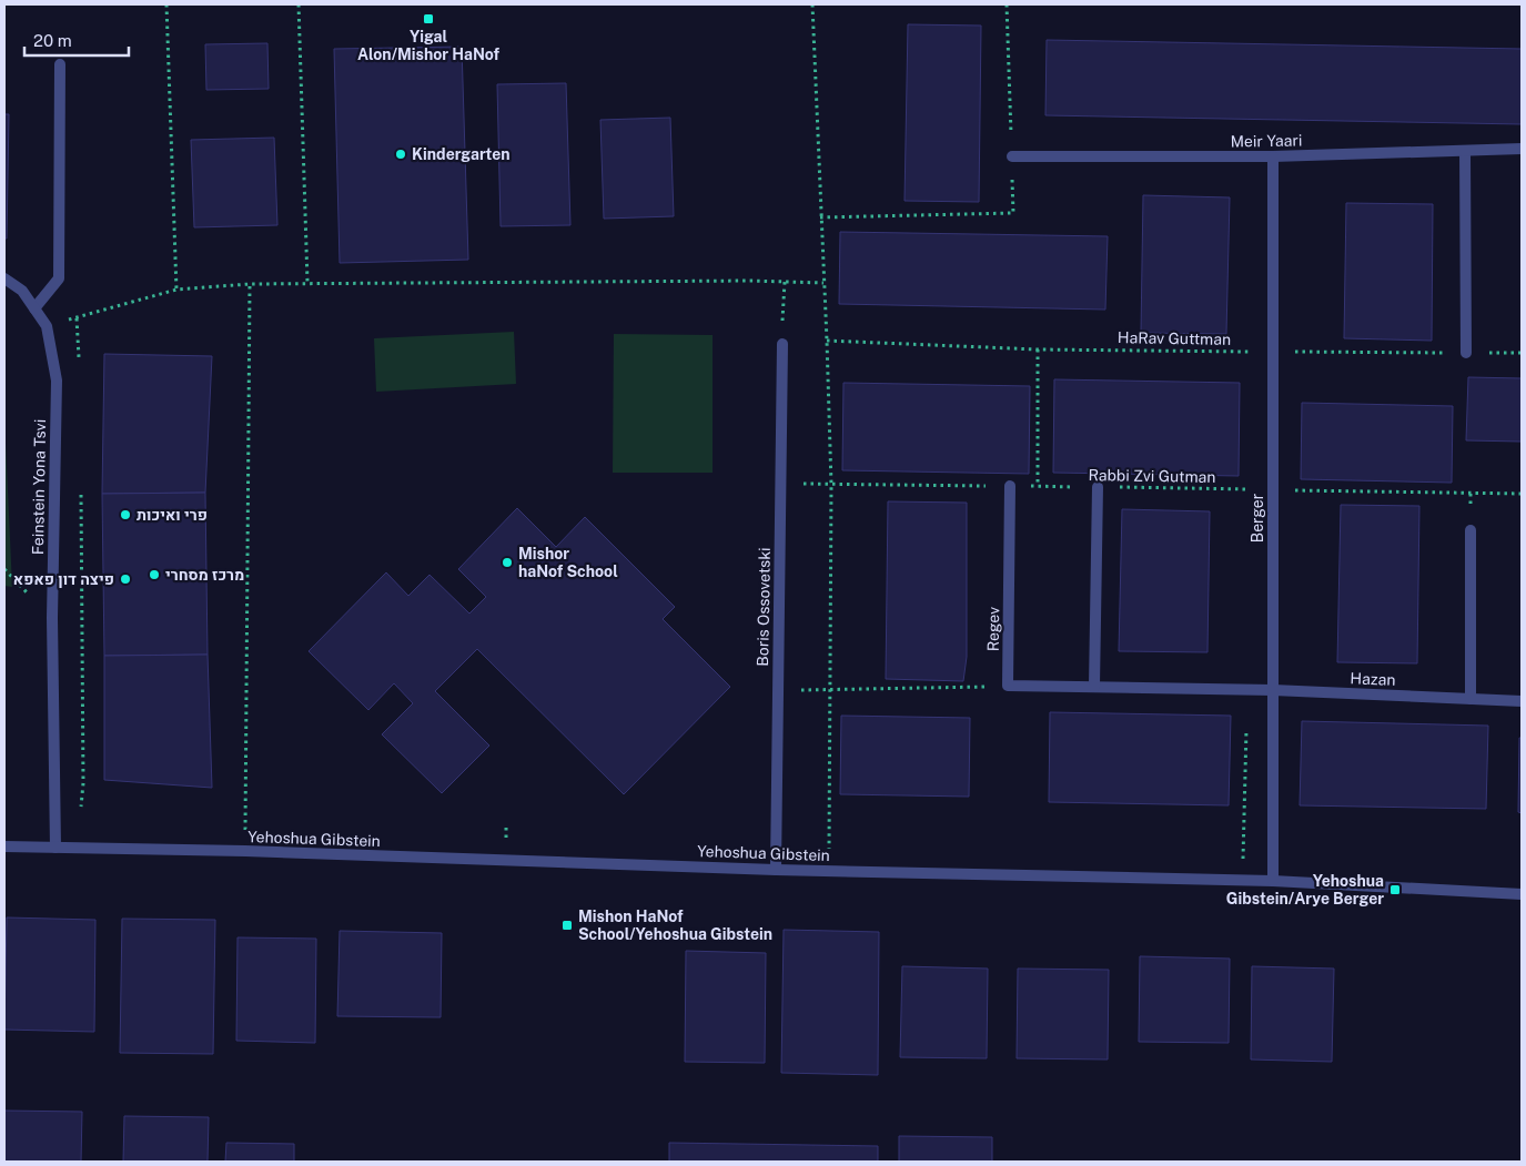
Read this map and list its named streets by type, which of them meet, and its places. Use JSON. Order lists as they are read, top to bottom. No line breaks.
{"streets":{"street":["Meir Yaari","Feinstein Yona Tsvi","Berger","Boris Ossovetski","Regev","Hazan","Yehoshua Gibstein"],"path":["HaRav Guttman","Rabbi Zvi Gutman"]},"crossings":[["Meir Yaari","Berger"],["HaRav Guttman","Berger"],["Rabbi Zvi Gutman","Berger"],["Rabbi Zvi Gutman","Boris Ossovetski"],["Rabbi Zvi Gutman","Regev"],["Feinstein Yona Tsvi","Yehoshua Gibstein"],["Berger","Hazan"],["Berger","Yehoshua Gibstein"],["Boris Ossovetski","Yehoshua Gibstein"]],"places":{"transit":["Yigal Alon/Mishor HaNof","Yehoshua Gibstein/Arye Berger","Mishon HaNof School/Yehoshua Gibstein"],"other":["Kindergarten","פרי ואיכות","Mishor haNof School","מרכז מסחרי","פיצה דון פאפא"]},"scale_bar":"20 m"}
